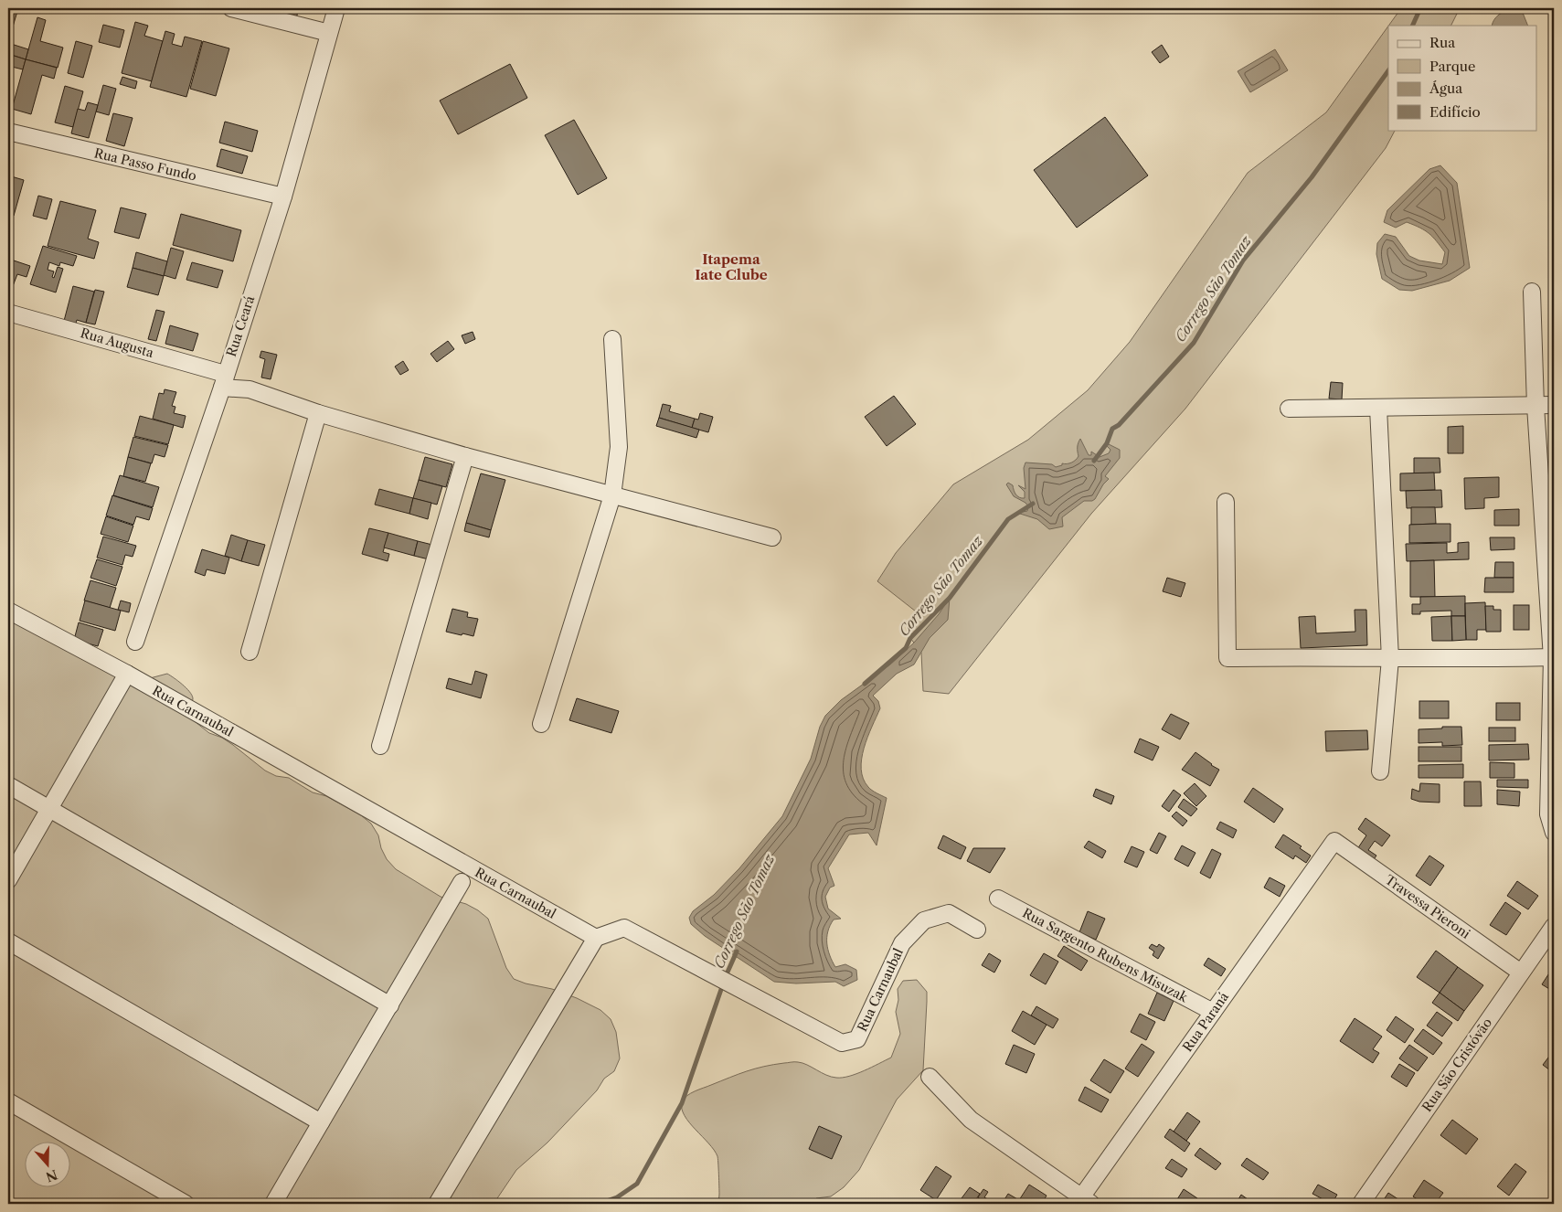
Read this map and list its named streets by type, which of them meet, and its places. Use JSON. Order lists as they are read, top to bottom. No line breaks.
{"streets":{"street":["Rua Passo Fundo","Rua Ceará","Rua Augusta","Rua Carnaubal","Travessa Pieroni","Rua Sargento Rubens Misuzak","Rua Paraná","Rua São Cristóvão"]},"crossings":[["Rua Passo Fundo","Rua Ceará"],["Rua Ceará","Rua Augusta"],["Travessa Pieroni","Rua Paraná"],["Travessa Pieroni","Rua São Cristóvão"],["Rua Sargento Rubens Misuzak","Rua Paraná"]],"districts":["Itapema Iate Clube"],"water":["Corrego São Tomaz"],"legend":["Rua","Parque","Água","Edifício"],"north":"bottom"}
